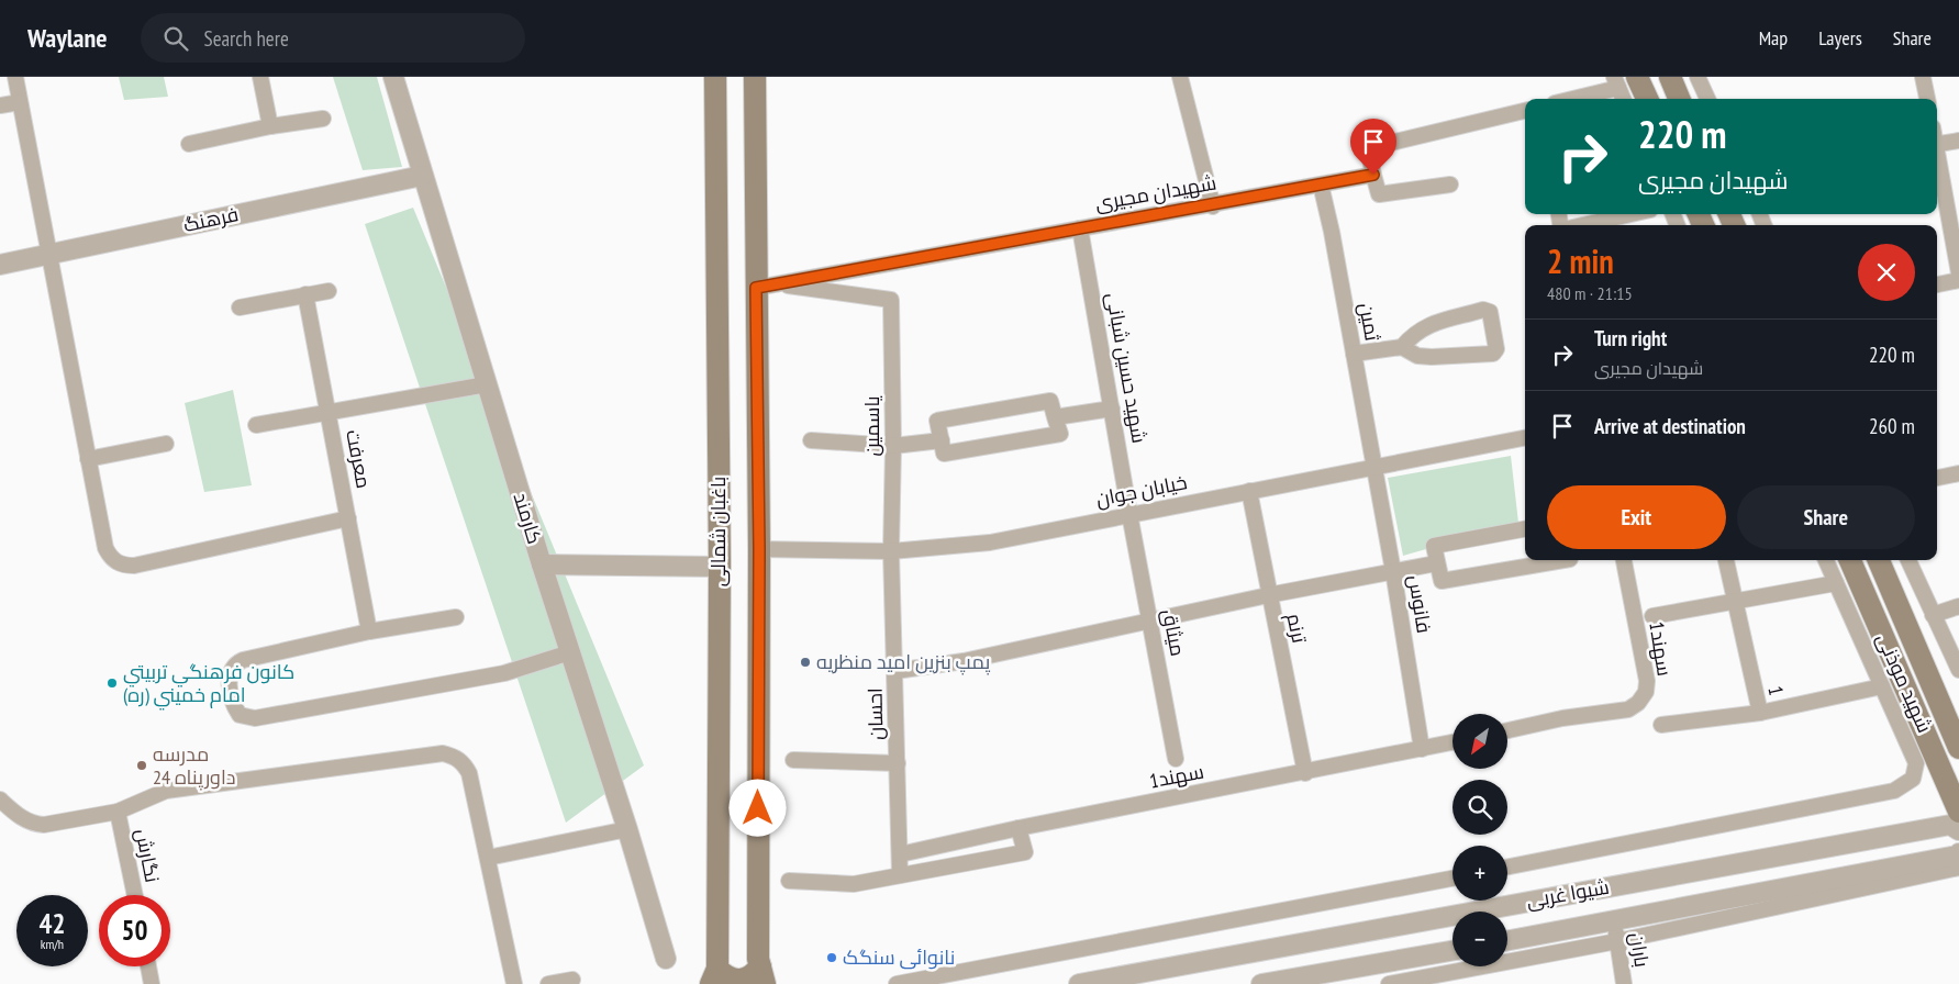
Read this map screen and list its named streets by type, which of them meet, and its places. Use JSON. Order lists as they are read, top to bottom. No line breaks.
{"streets":{"main road":["باغبان شمالی","شهید موذنی"],"street":["شهیدان مجیری","فرهنگ","ثمین","شهید حسین شبانی","یاسمین","معرفت","خیابان جوان","کارمند","فانوس","ترنم","میثاق","1سهند","1","احسان","نگارش","شیوا غربی","باران"]},"crossings":[["شهیدان مجیری","ثمین"],["شهیدان مجیری","شهید حسین شبانی"],["شهیدان مجیری","یاسمین"],["شهیدان مجیری","باغبان شمالی"],["فرهنگ","کارمند"],["ثمین","خیابان جوان"],["ثمین","فانوس"],["شهید حسین شبانی","خیابان جوان"],["شهید حسین شبانی","میثاق"],["یاسمین","خیابان جوان"],["یاسمین","باغبان شمالی"],["یاسمین","احسان"],["خیابان جوان","باغبان شمالی"],["خیابان جوان","فانوس"],["خیابان جوان","ترنم"],["خیابان جوان","میثاق"],["خیابان جوان","احسان"],["فانوس","1سهند"],["ترنم","1سهند"],["1سهند","احسان"],["شیوا غربی","باران"]],"places":["پمپ بنزین امید منظریه","كانون فرهنگي تربيتي امام خميني (ره)","مدرسه داورپناه 24","نانوائی سنگک"],"north":"bottom left","page":{"header":"Waylane","search":"Search here","nav":["Map","Layers","Share"],"turn":["220 m","شهیدان مجیری"],"heading":["2 min","480 m · 21:15"],"list":[{"name":"Turn right","note":"شهیدان مجیری","value":"220 m"},{"name":"Arrive at destination","value":"260 m"}],"buttons":["Exit","Share"],"map_buttons":["+","−"],"speed":"42 km/h","limit":"50"}}
